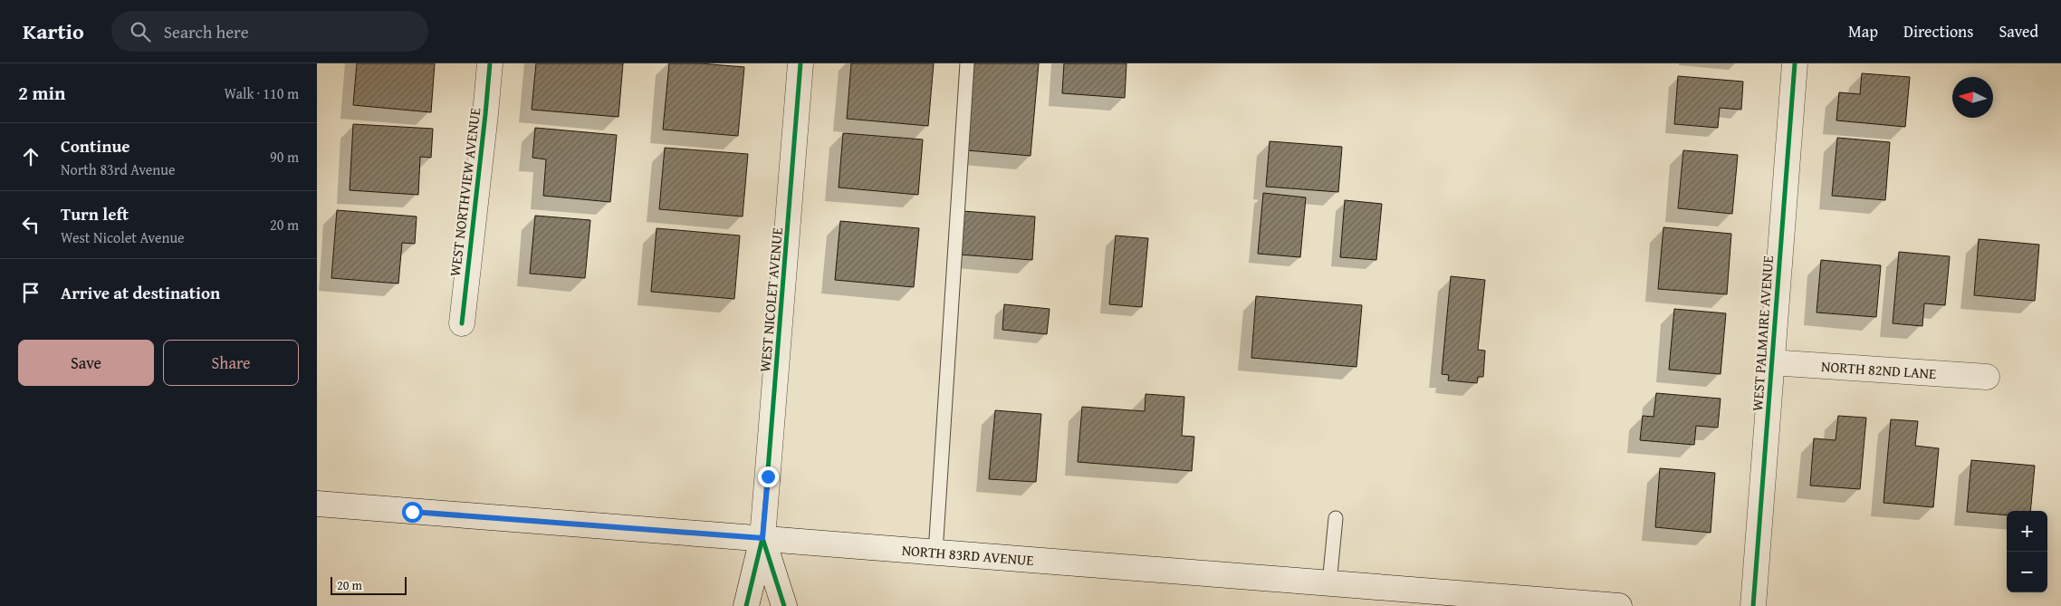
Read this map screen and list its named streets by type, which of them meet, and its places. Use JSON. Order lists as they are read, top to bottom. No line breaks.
{"streets":{"street":["WEST NORTHVIEW AVENUE","WEST NICOLET AVENUE","WEST PALMAIRE AVENUE","NORTH 82ND LANE","NORTH 83RD AVENUE"]},"crossings":[["WEST NICOLET AVENUE","NORTH 83RD AVENUE"],["WEST PALMAIRE AVENUE","NORTH 82ND LANE"]],"scale_bar":"20 m","north":"left","page":{"header":"Kartio","search":"Search here","nav":["Map","Directions","Saved"],"heading":["2 min","Walk · 110 m"],"list":[["Continue","North 83rd Avenue","90 m"],["Turn left","West Nicolet Avenue","20 m"],"Arrive at destination"],"buttons":["Save","Share"],"map_buttons":["+","−"],"scale":"20 m"}}
